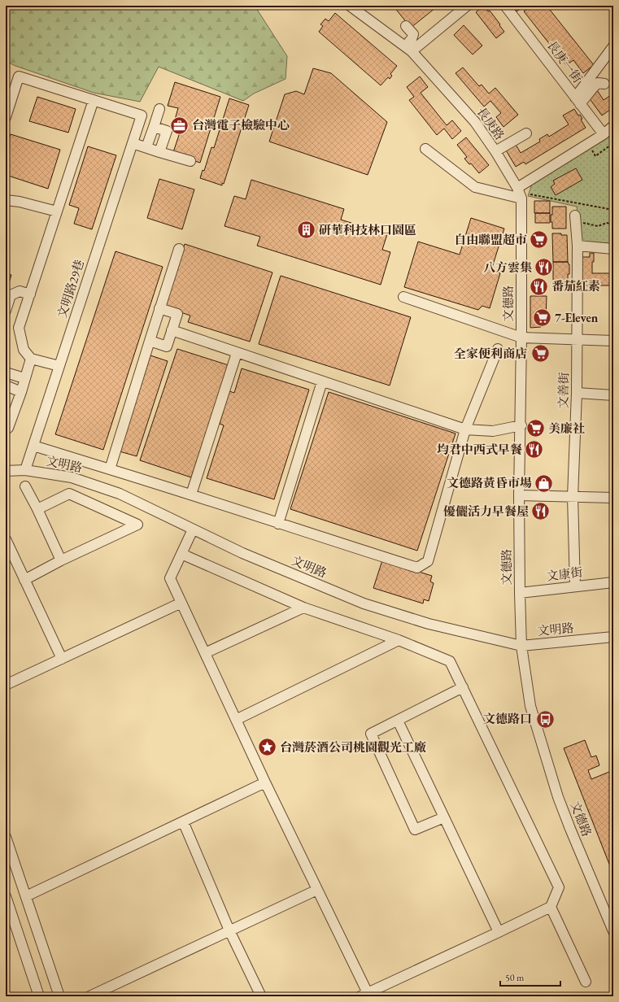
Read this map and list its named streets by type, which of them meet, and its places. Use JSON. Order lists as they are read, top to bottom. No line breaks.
{"streets":{"street":["長庚一街","長庚路","文明路29巷","文德路","文善街","文明路","文康街"]},"crossings":[["長庚路","文德路"],["文明路29巷","文明路"],["文德路","文明路"],["文德路","文康街"],["文善街","文康街"]],"places":{"office":["台灣電子檢驗中心"],"building":["研華科技林口園區"],"supermarket":["自由聯盟超市","7-Eleven","全家便利商店","美廉社"],"restaurant":["八方雲集","番茄紅素","均君中西式早餐","優儷活力早餐屋"],"shop":["文德路黃昏市場"],"bus stop":["文德路口"],"place":["台灣菸酒公司桃園觀光工廠"]},"scale_bar":"50 m"}
